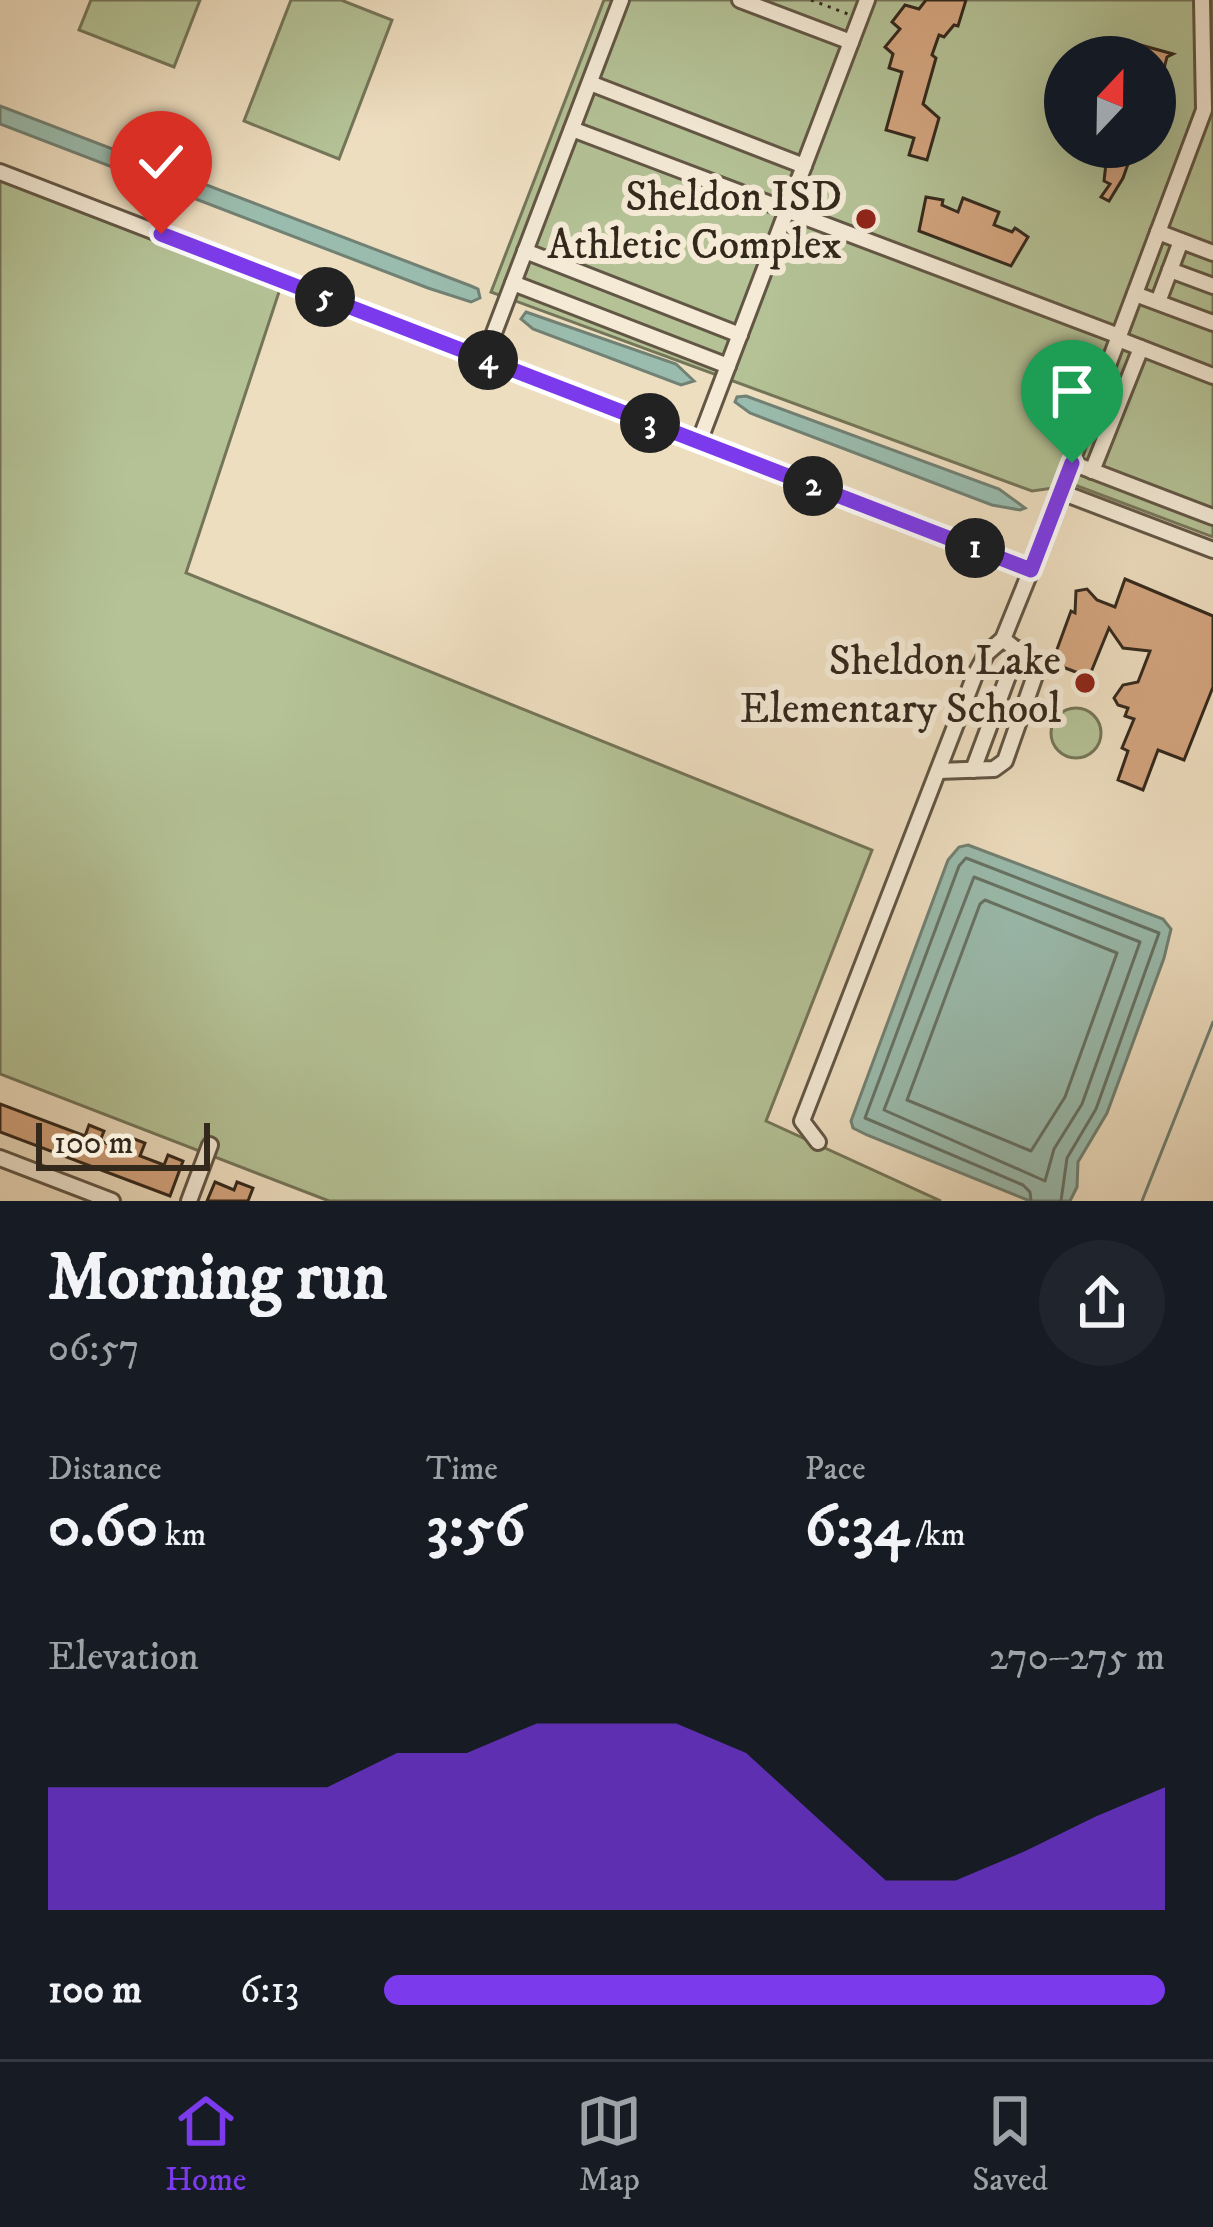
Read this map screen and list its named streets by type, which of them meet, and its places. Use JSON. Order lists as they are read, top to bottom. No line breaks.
{"places":["Sheldon ISD Athletic Complex","Sheldon Lake Elementary School"],"scale_bar":"100 m","north":"top","page":{"pins":["5","4","3","2","1"],"scale":"100 m","heading":["Morning run","06:57"],"stats":[["Distance","0.60 km"],["Time","3:56"],["Pace","6:34 /km"]],"chart":["Elevation","270–275 m"],"list":[{"name":"100 m","note":"6:13"}],"tabs":["Home","Map","Saved"]}}
